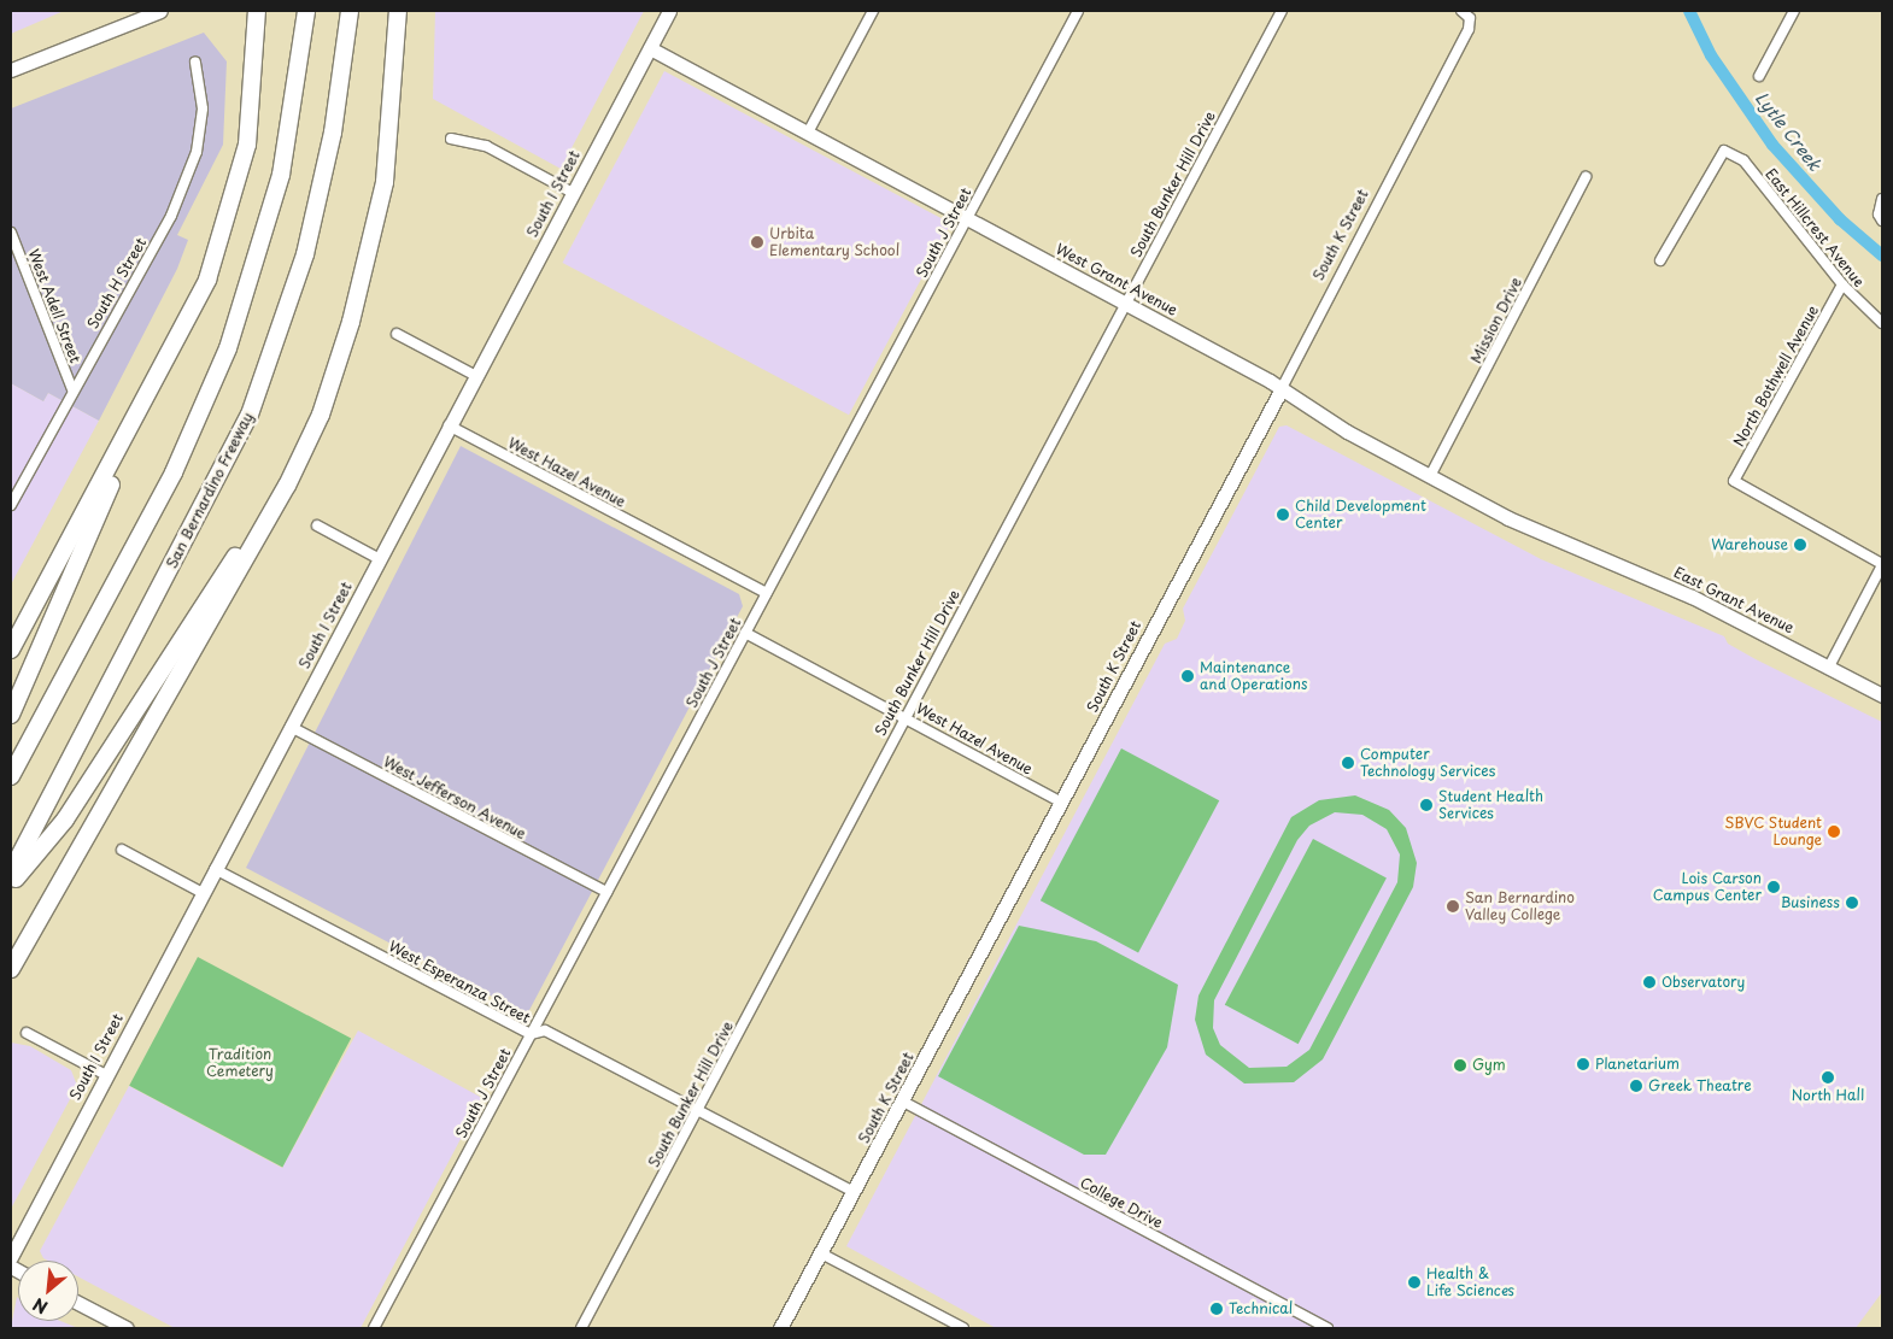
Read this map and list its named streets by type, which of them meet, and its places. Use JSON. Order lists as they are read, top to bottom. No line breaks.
{"streets":{"highway":["San Bernardino Freeway"],"street":["South Bunker Hill Drive","South I Street","East Hillcrest Avenue","South J Street","South K Street","West Grant Avenue","South H Street","West Adell Street","Mission Drive","North Bothwell Avenue","West Hazel Avenue","East Grant Avenue","West Jefferson Avenue","West Esperanza Street","College Drive"]},"crossings":[["South Bunker Hill Drive","West Grant Avenue"],["South Bunker Hill Drive","West Hazel Avenue"],["South Bunker Hill Drive","West Esperanza Street"],["South I Street","West Grant Avenue"],["South I Street","West Hazel Avenue"],["South I Street","West Jefferson Avenue"],["South I Street","West Esperanza Street"],["East Hillcrest Avenue","North Bothwell Avenue"],["South J Street","West Grant Avenue"],["South J Street","West Hazel Avenue"],["South J Street","West Jefferson Avenue"],["South J Street","West Esperanza Street"],["South K Street","West Grant Avenue"],["South K Street","West Hazel Avenue"],["South K Street","West Esperanza Street"],["South K Street","College Drive"],["West Grant Avenue","Mission Drive"],["West Grant Avenue","East Grant Avenue"],["South H Street","West Adell Street"]],"water":["Lytle Creek"],"parks":["Tradition Cemetery"],"places":["Urbita Elementary School","Child Development Center","Warehouse","Maintenance and Operations","Computer Technology Services","Student Health Services","SBVC Student Lounge","Lois Carson Campus Center","Business","San Bernardino Valley College","Observatory","Planetarium","Gym","North Hall","Greek Theatre","Health & Life Sciences","Technical"],"north":"bottom left"}
